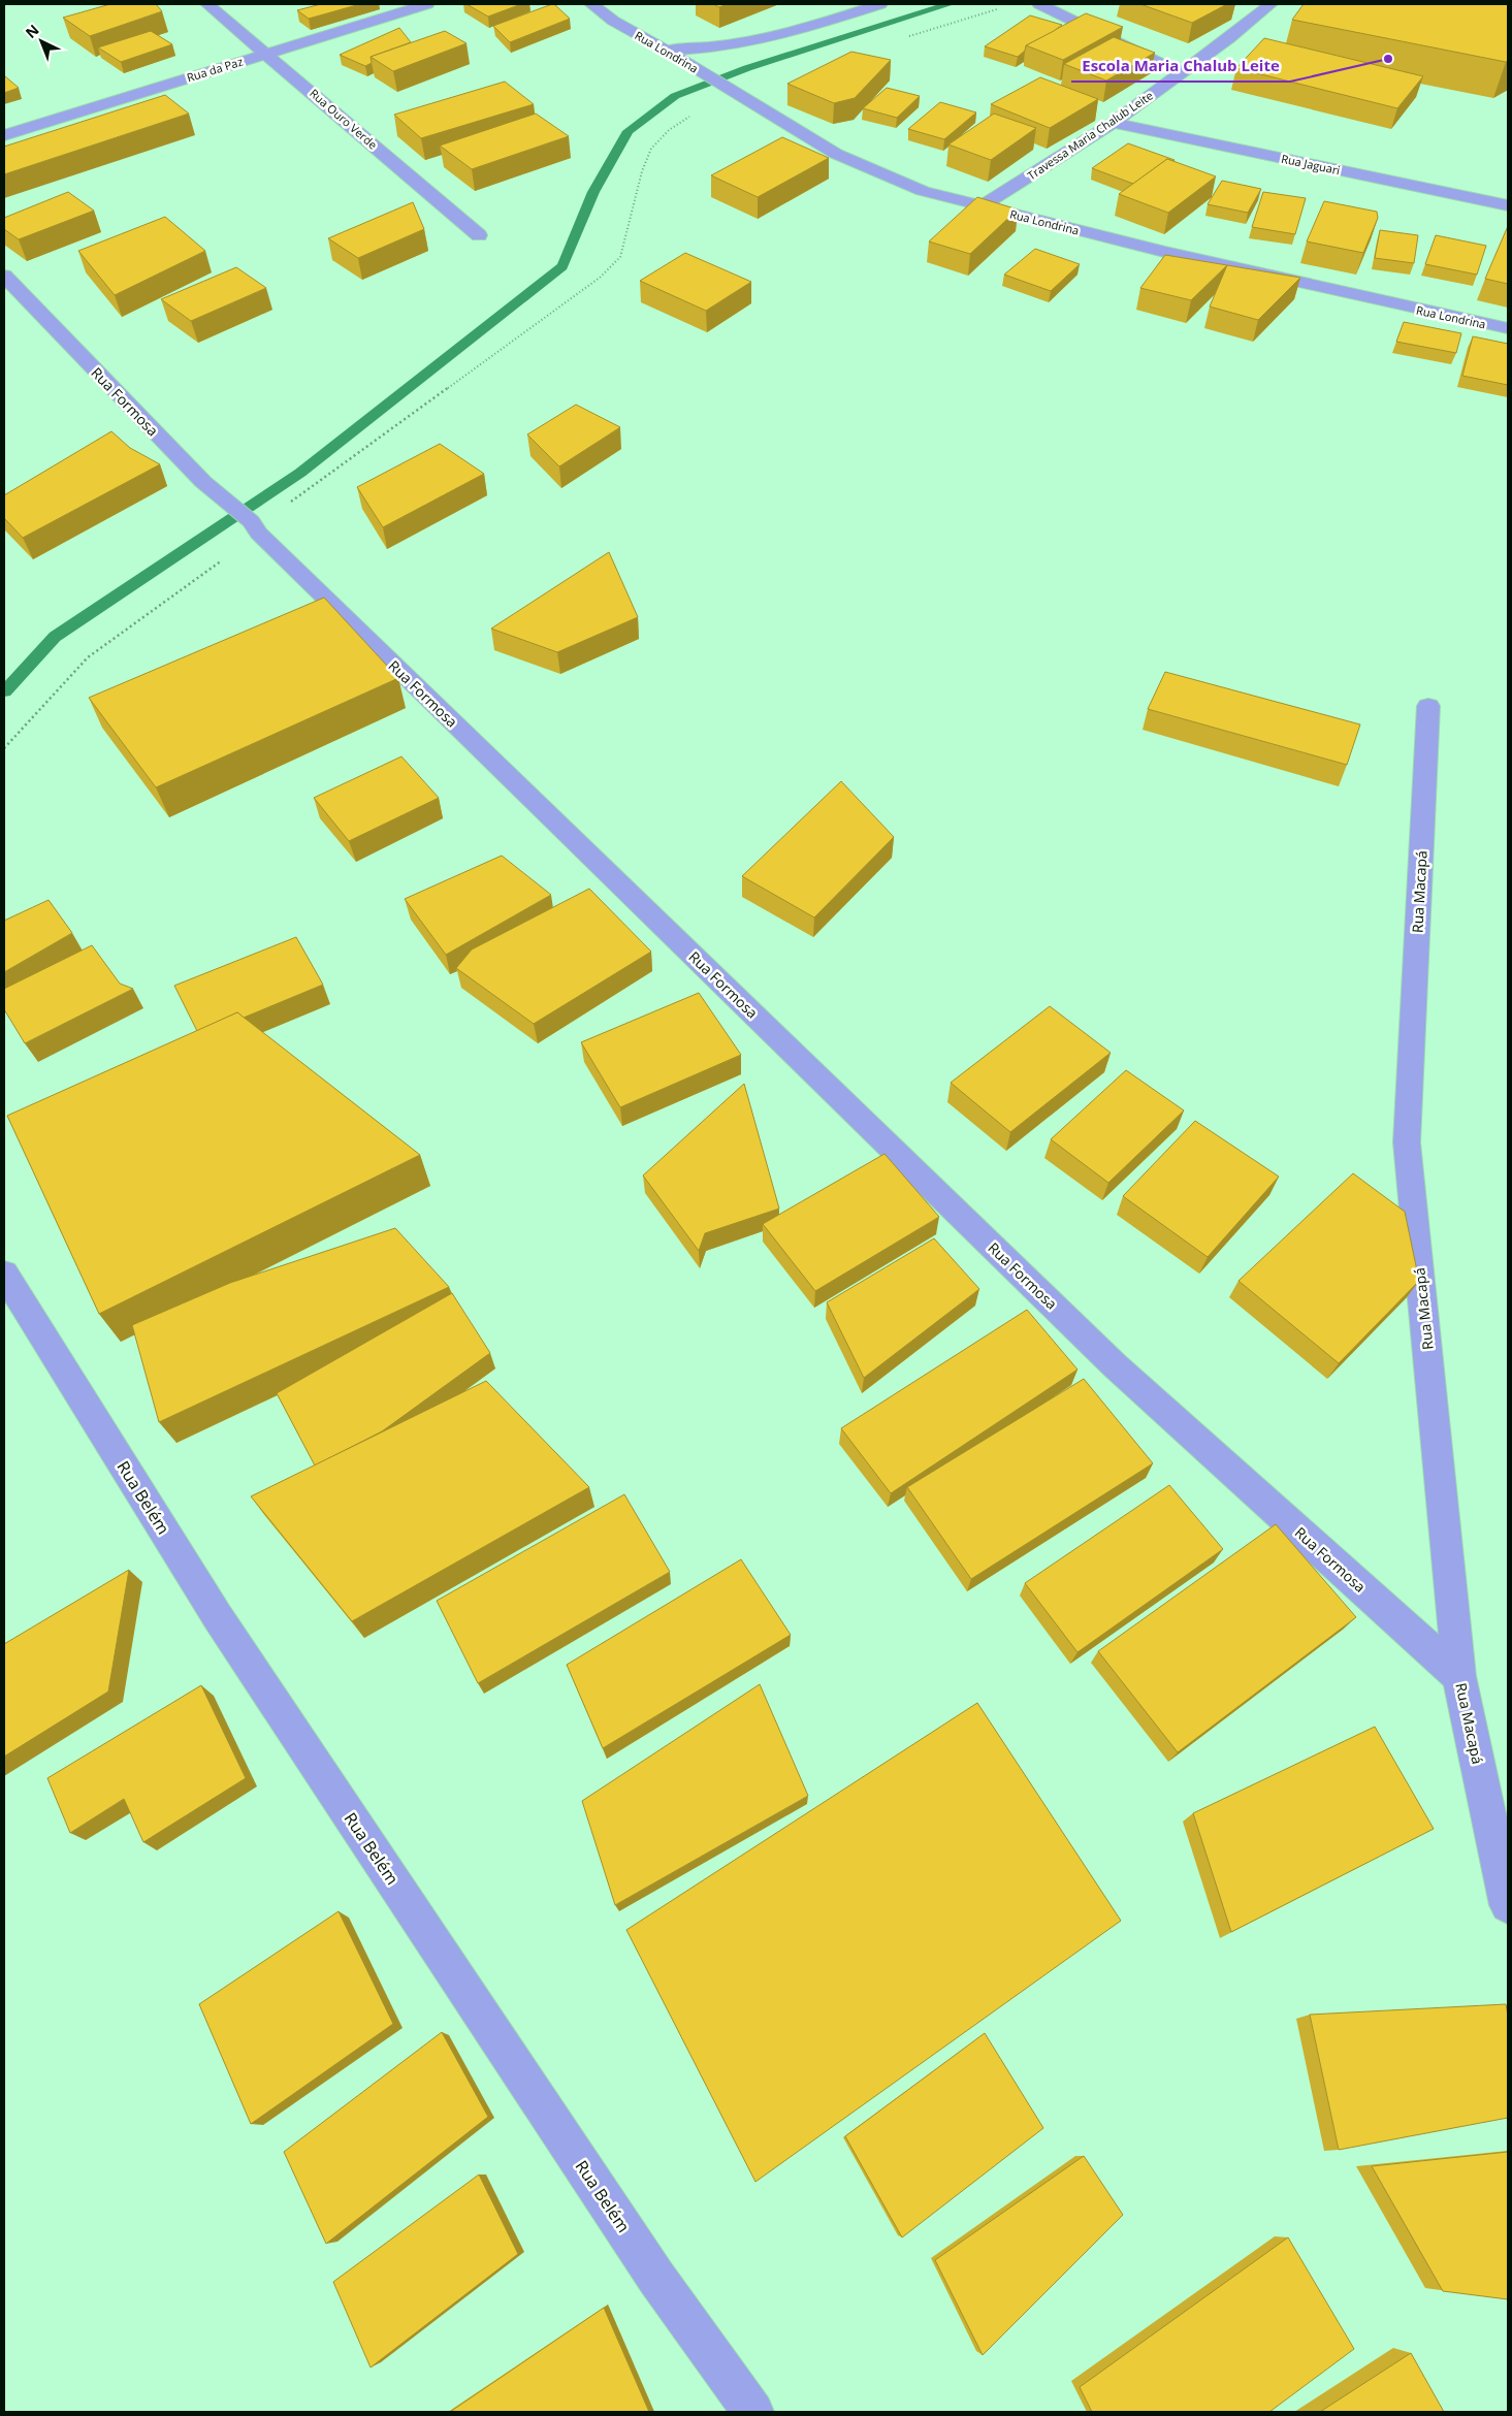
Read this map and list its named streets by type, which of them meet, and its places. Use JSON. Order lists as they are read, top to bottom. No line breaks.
{"streets":{"street":["Rua Londrina","Rua da Paz","Rua Ouro Verde","Travessa Maria Chalub Leite","Rua Jaguari","Rua Formosa","Rua Macapá","Rua Belém"]},"crossings":[["Rua Londrina","Travessa Maria Chalub Leite"],["Rua da Paz","Rua Ouro Verde"],["Travessa Maria Chalub Leite","Rua Jaguari"],["Rua Formosa","Rua Macapá"]],"places":["Escola Maria Chalub Leite"],"north":"top left"}
